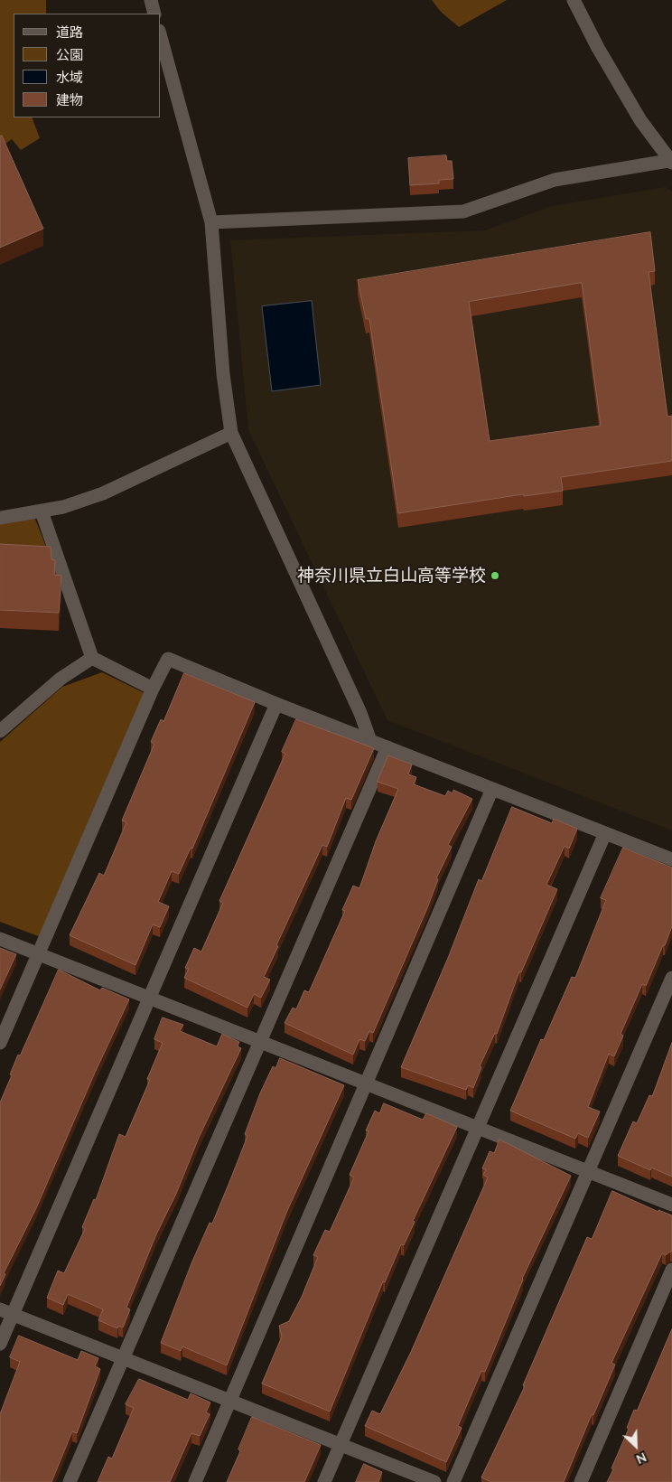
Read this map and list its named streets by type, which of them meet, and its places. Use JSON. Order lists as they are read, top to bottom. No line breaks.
{"places":["神奈川県立白山高等学校"],"legend":["道路","公園","水域","建物"],"north":"bottom right"}
